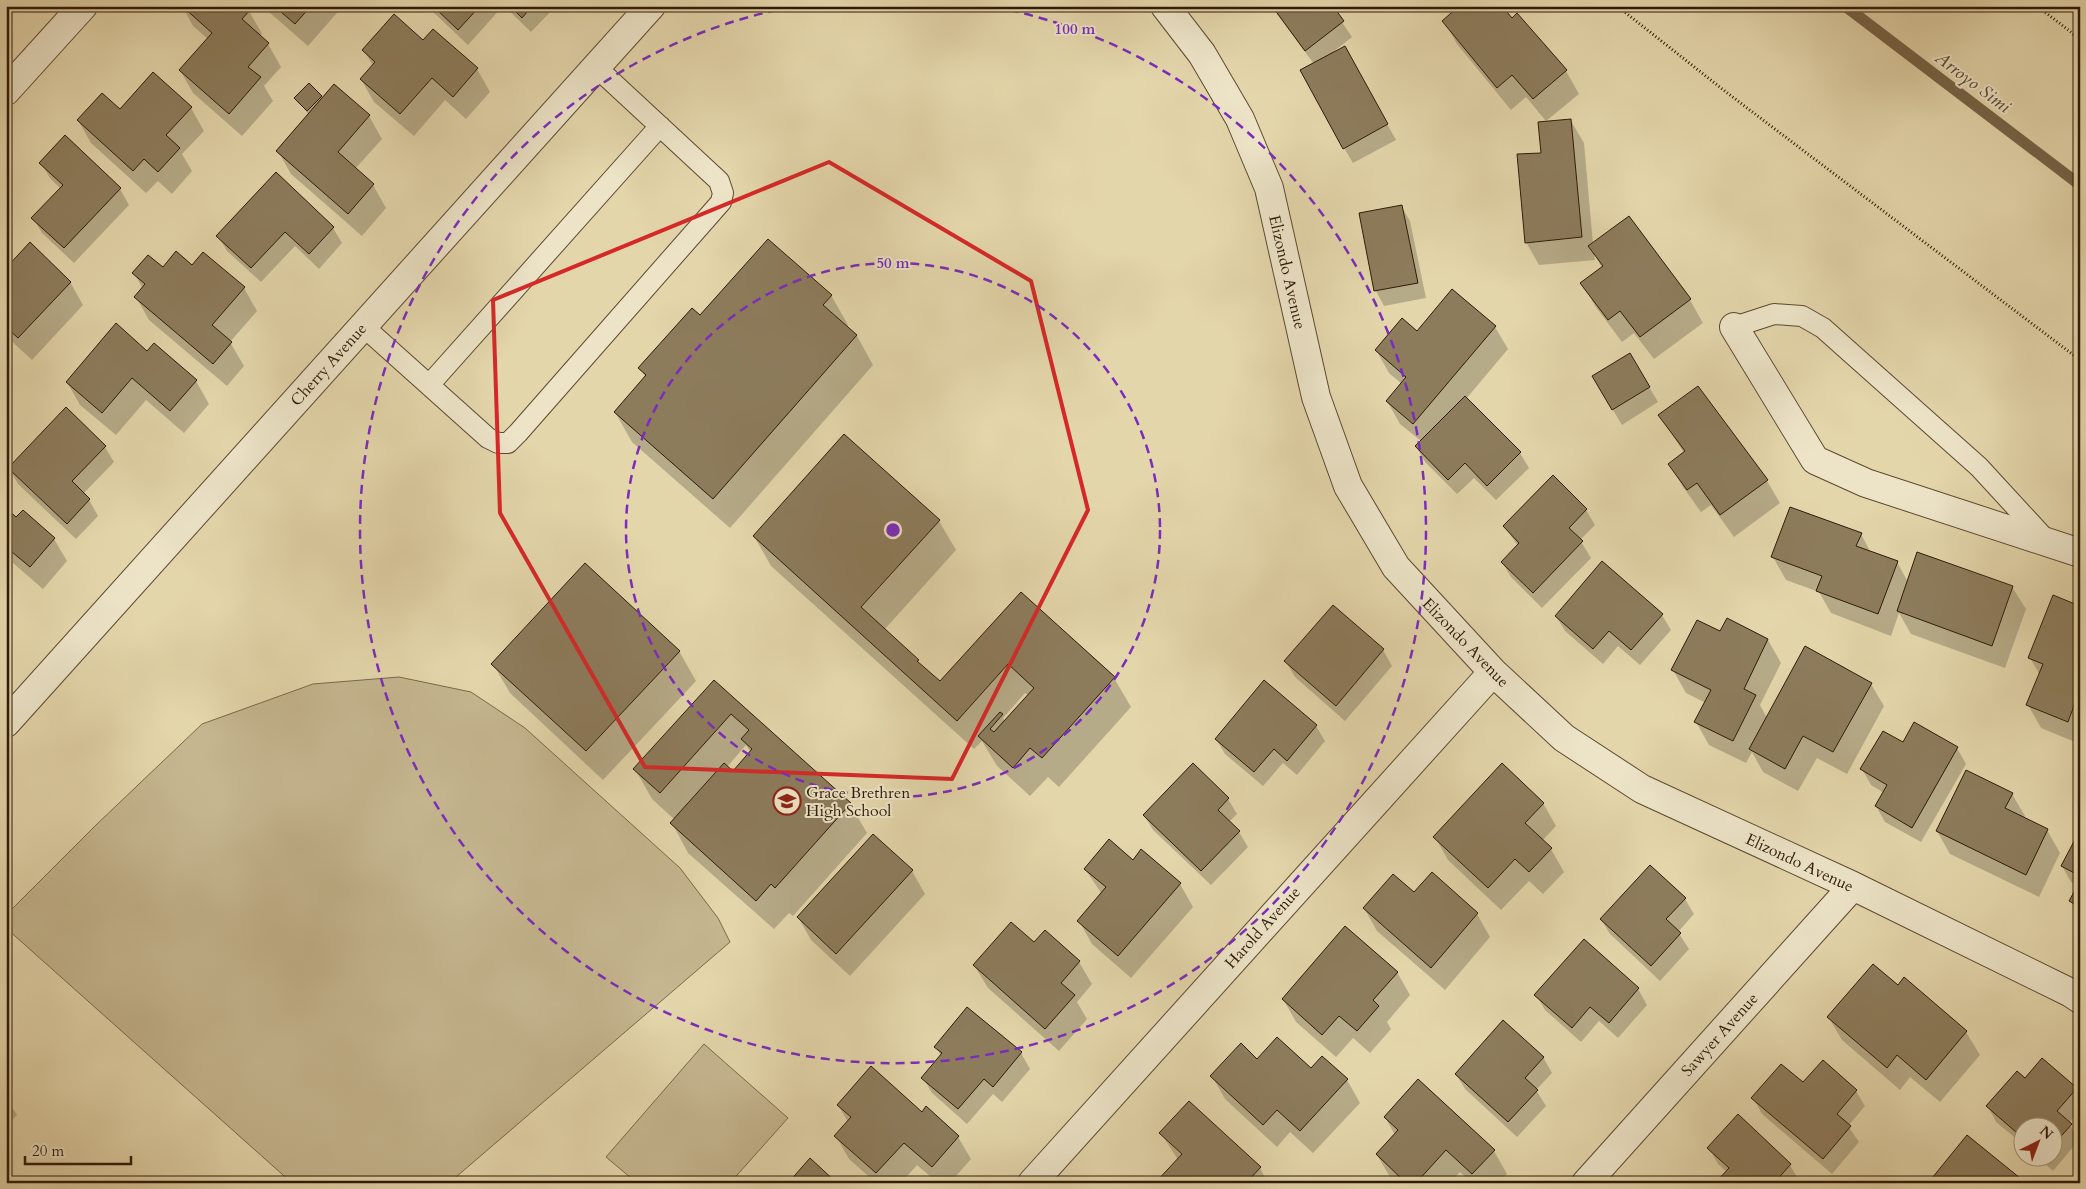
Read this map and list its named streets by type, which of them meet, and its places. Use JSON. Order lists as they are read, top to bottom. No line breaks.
{"streets":{"street":["Elizondo Avenue","Cherry Avenue","Harold Avenue","Sawyer Avenue"]},"crossings":[["Elizondo Avenue","Harold Avenue"],["Elizondo Avenue","Sawyer Avenue"]],"water":["Arroyo Simi"],"places":{"school or university":["Grace Brethren High School"]},"scale_bar":"20 m","north":"top right","rings":["100 m","50 m"]}
